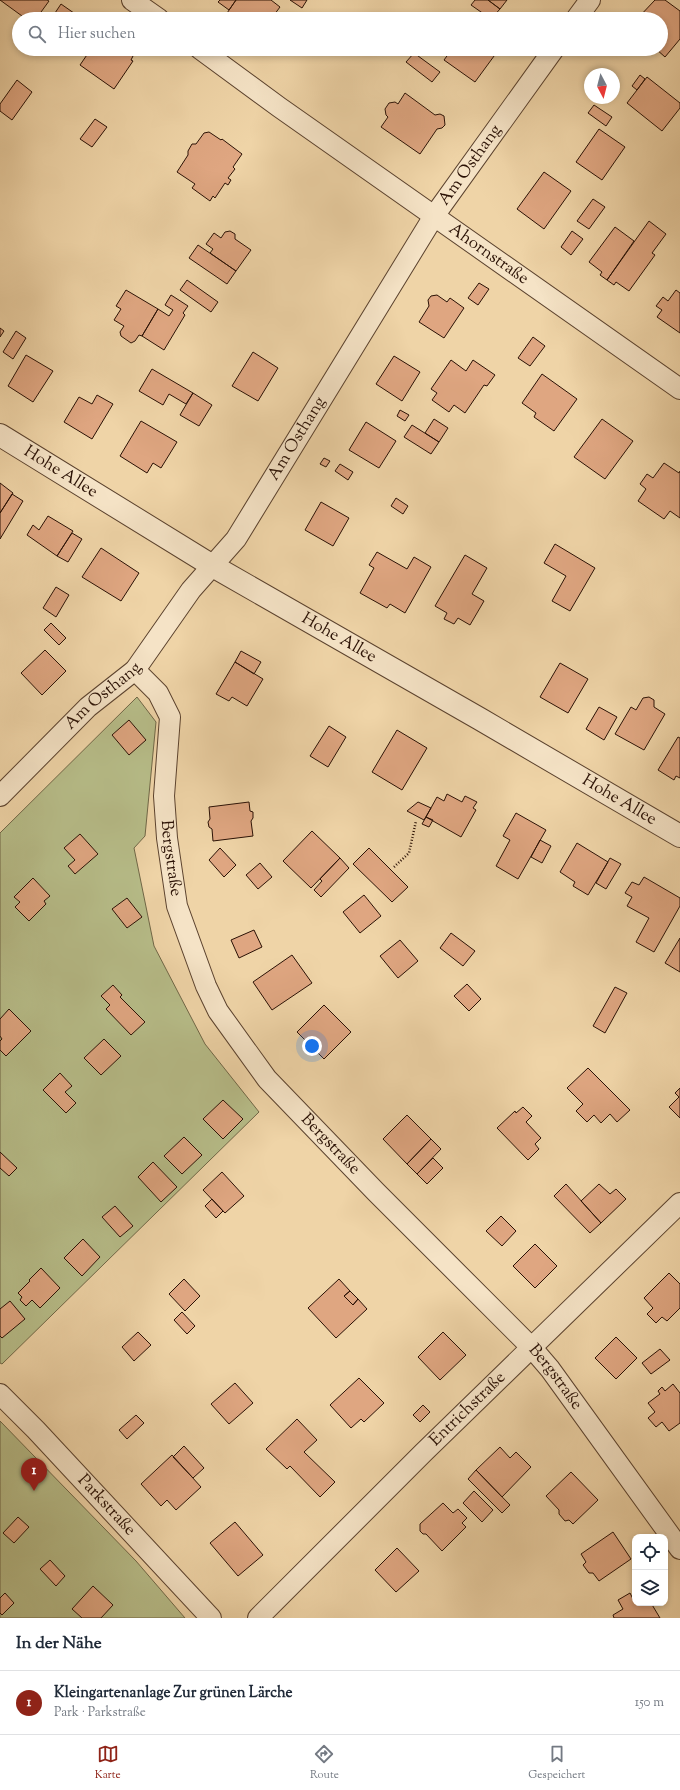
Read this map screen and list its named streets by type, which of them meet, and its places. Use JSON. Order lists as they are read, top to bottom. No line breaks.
{"streets":{"street":["Am Osthang","Ahornstraße","Hohe Allee","Bergstraße","Entrichstraße","Parkstraße"]},"crossings":[["Am Osthang","Ahornstraße"],["Am Osthang","Hohe Allee"],["Am Osthang","Bergstraße"],["Bergstraße","Entrichstraße"]],"north":"bottom","page":{"search":"Hier suchen","pins":"1","heading":"In der Nähe","list":[{"mark":"1","name":"Kleingartenanlage Zur grünen Lärche","note":"Park · Parkstraße","value":"150 m"}],"nav":["Karte","Route","Gespeichert"]}}
